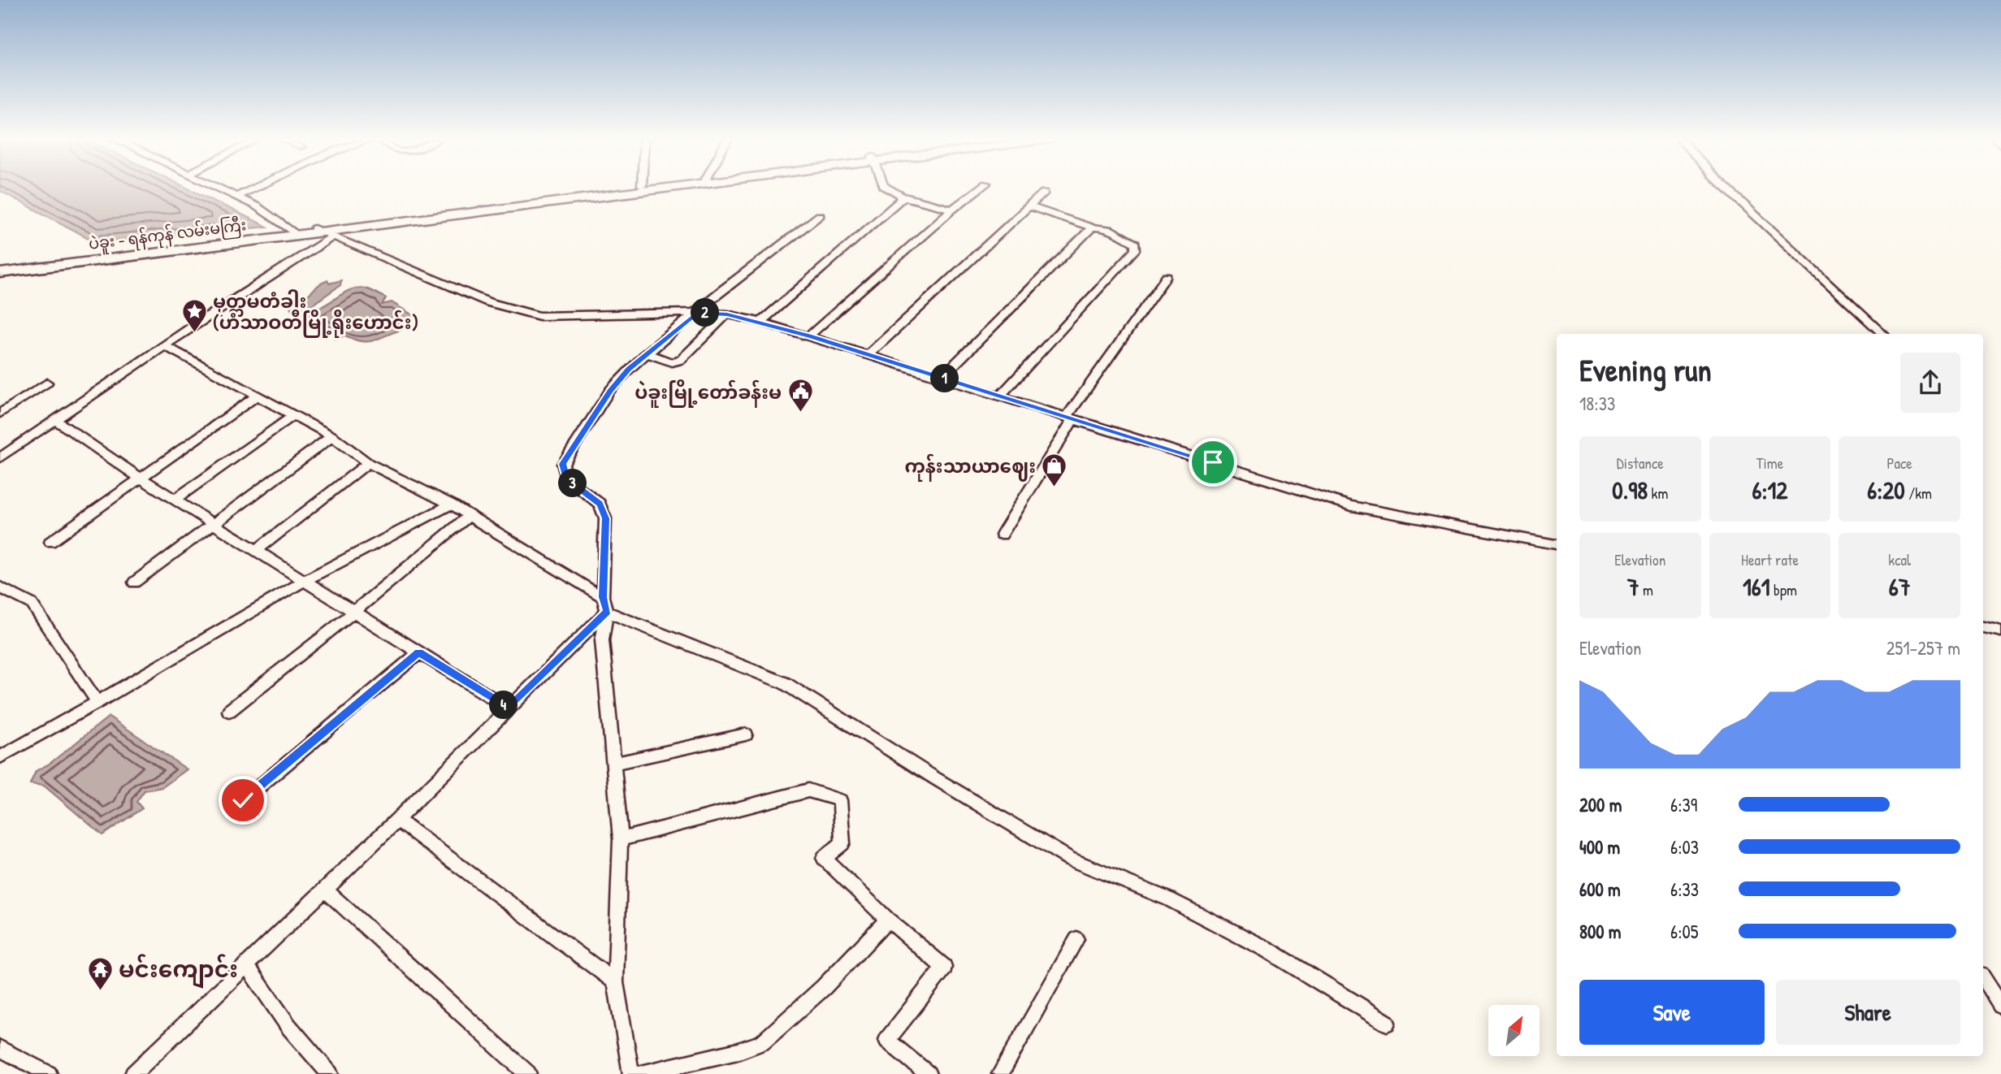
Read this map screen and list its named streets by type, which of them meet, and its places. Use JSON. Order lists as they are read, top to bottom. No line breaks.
{"streets":{"highway":["ပဲခူး - ရန်ကုန် လမ်းမကြီး"]},"places":{"place":["မုတ္တမတံခါး (ဟံသာဝတီမြို့ရိုးဟောင်း)"],"public building":["ပဲခူးမြို့တော်ခန်းမ"],"shop":["ကုန်းသာယာဈေး"],"temple":["မင်းကျောင်း"]},"north":"top right","page":{"pins":["2","1","3","4"],"heading":["Evening run","18:33"],"stats":[["Distance","0.98 km"],["Time","6:12"],["Pace","6:20 /km"],["Elevation","7 m"],["Heart rate","161 bpm"],["kcal","67"]],"chart":["Elevation","251–257 m"],"list":[{"name":"200 m","note":"6:39"},{"name":"400 m","note":"6:03"},{"name":"600 m","note":"6:33"},{"name":"800 m","note":"6:05"}],"buttons":["Save","Share"]}}
